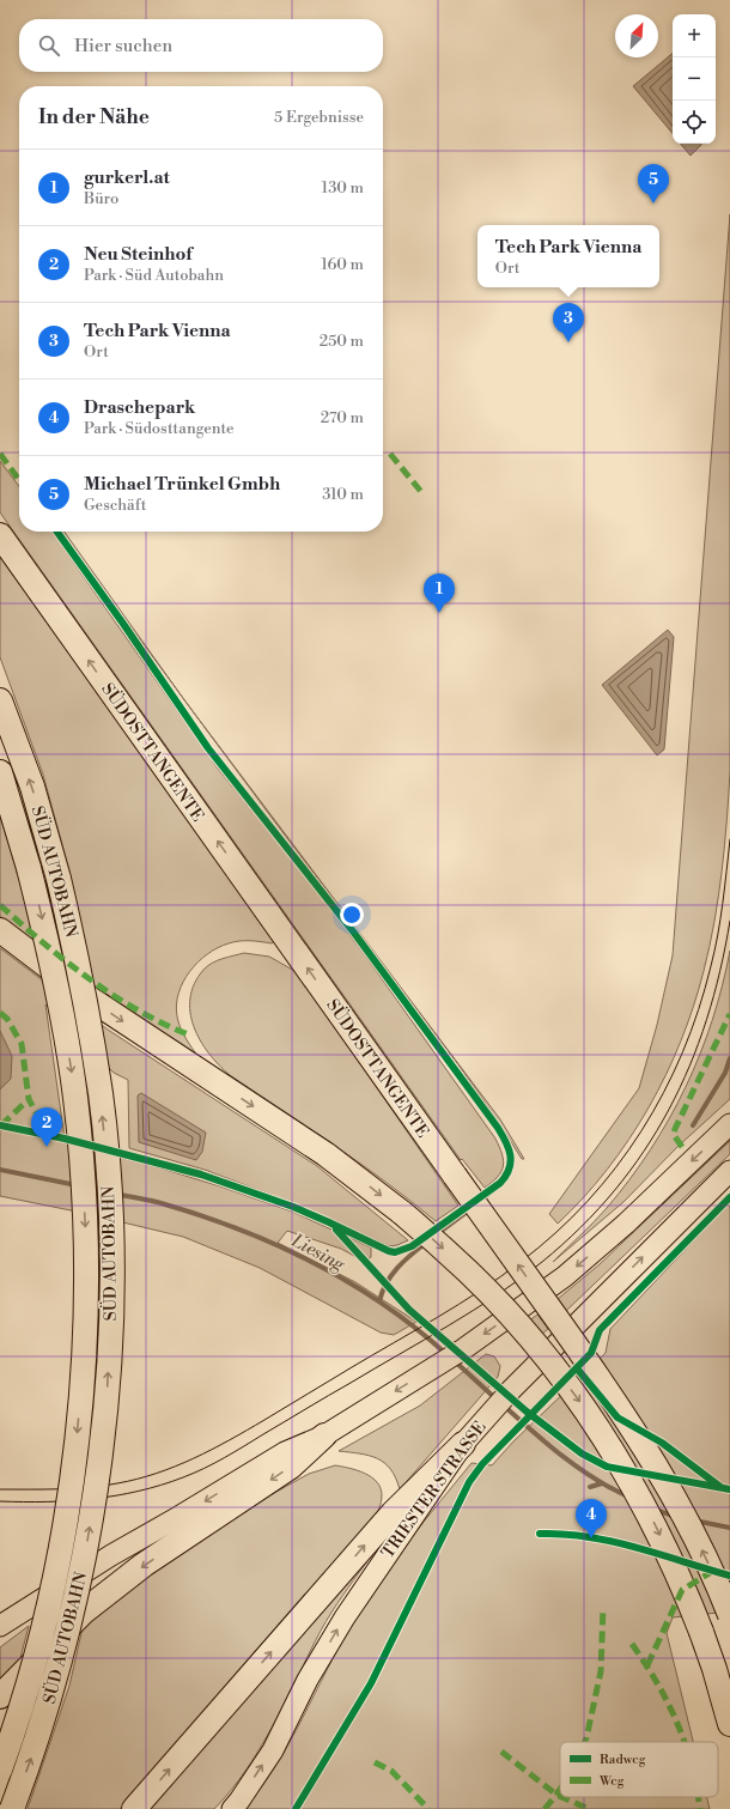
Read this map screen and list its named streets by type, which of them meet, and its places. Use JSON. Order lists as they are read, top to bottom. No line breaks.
{"streets":{"highway":["SÜDOSTTANGENTE","SÜD AUTOBAHN"],"main road":["TRIESTER STRASSE"]},"water":["Liesing"],"legend":["Radweg","Weg"],"north":"top right","page":{"map_buttons":["+","−"],"search":"Hier suchen","heading":["In der Nähe","5 Ergebnisse"],"list":[{"mark":"1","name":"gurkerl.at","note":"Büro","value":"130 m"},{"mark":"2","name":"Neu Steinhof","note":"Park · Süd Autobahn","value":"160 m"},{"mark":"3","name":"Tech Park Vienna","note":"Ort","value":"250 m"},{"mark":"4","name":"Draschepark","note":"Park · Südosttangente","value":"270 m"},{"mark":"5","name":"Michael Trünkel Gmbh","note":"Geschäft","value":"310 m"}],"pins":["5","3","1","2","4"],"popup":["Tech Park Vienna","Ort"]}}
